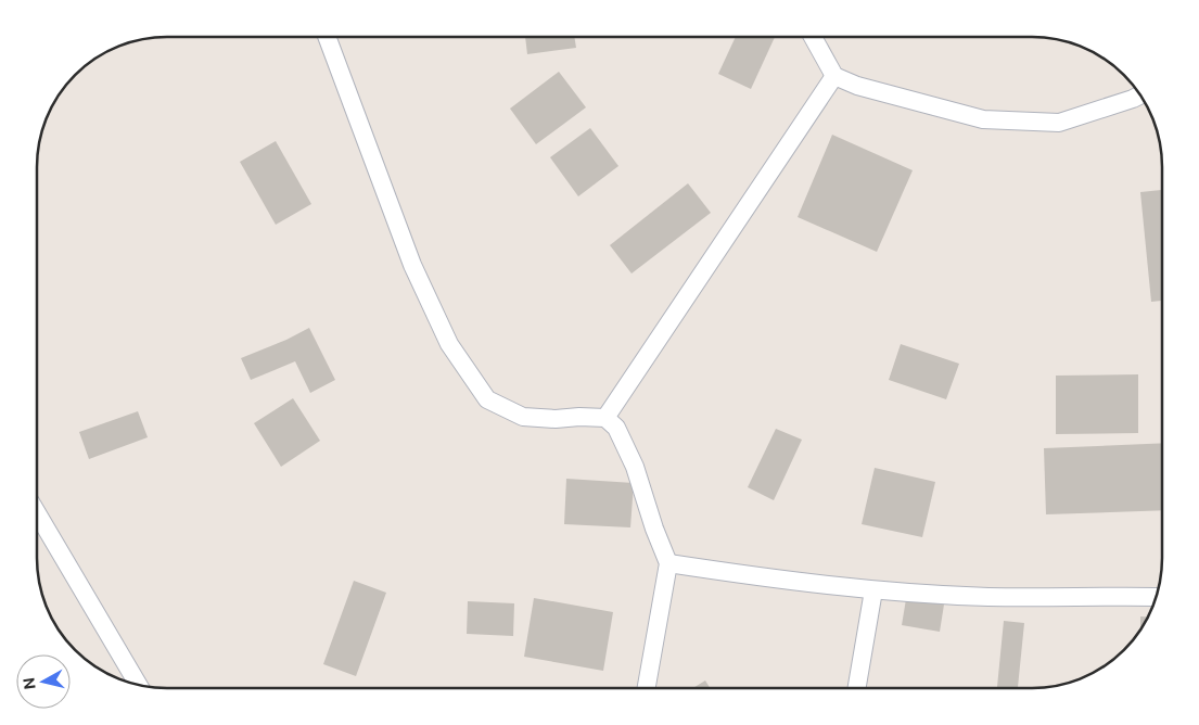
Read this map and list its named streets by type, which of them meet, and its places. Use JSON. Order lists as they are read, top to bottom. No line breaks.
{"north":"left"}
